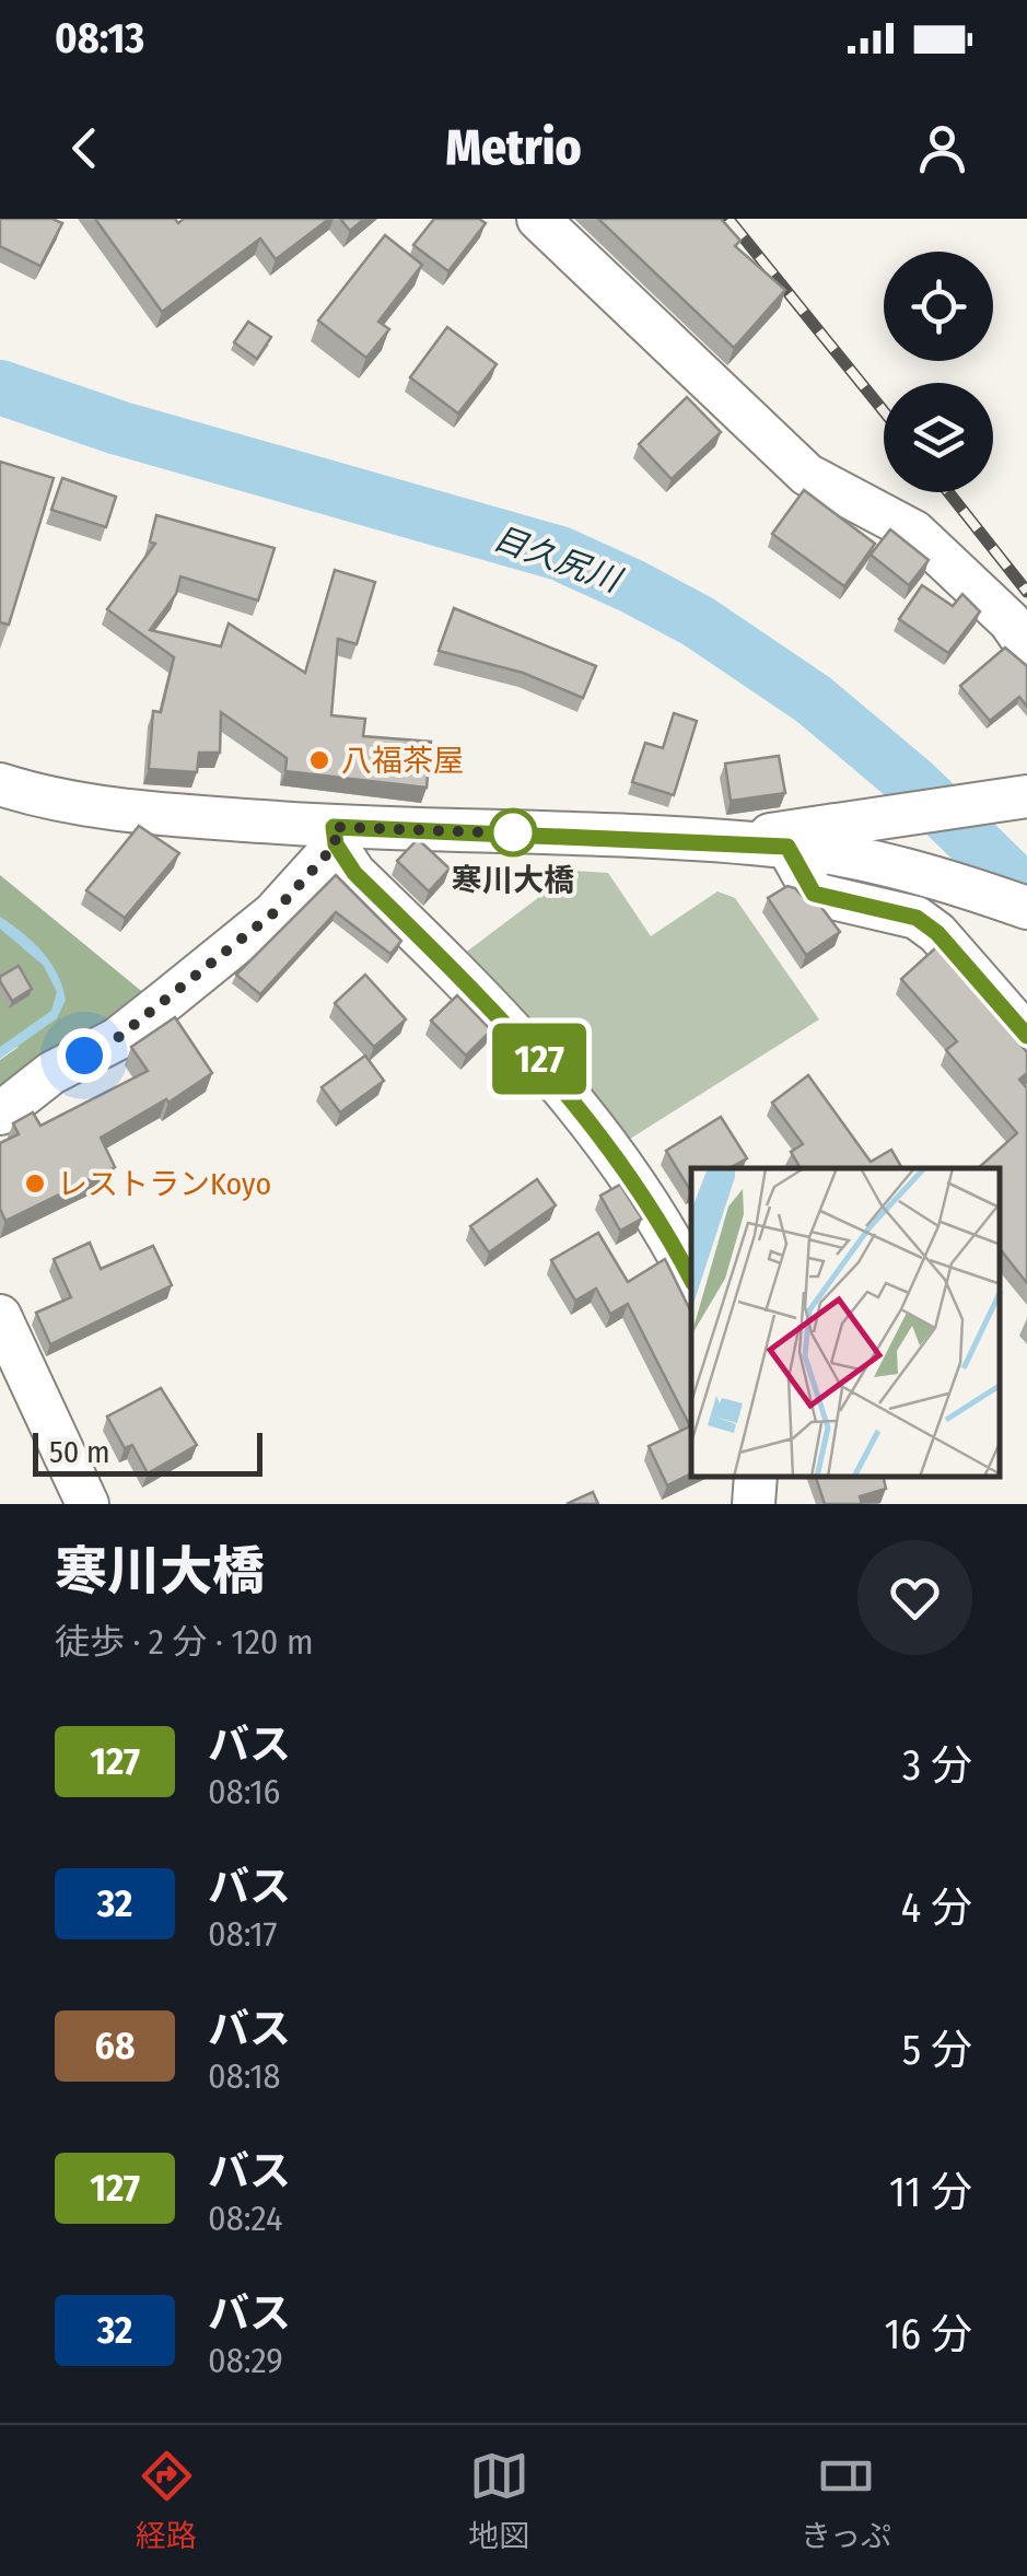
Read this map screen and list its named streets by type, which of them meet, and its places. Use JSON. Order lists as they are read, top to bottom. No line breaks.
{"water":["目久尻川"],"places":["八福茶屋","寒川大橋","レストランKoyo"],"lines":["bus line 127"],"scale_bar":"50 m","page":{"status":"08:13","header":"Metrio","on_map":"127","scale":"50 m","heading":["寒川大橋","徒歩 · 2 分 · 120 m"],"list":[{"mark":"127","name":"バス","note":"08:16","value":"3 分"},{"mark":"32","name":"バス","note":"08:17","value":"4 分"},{"mark":"68","name":"バス","note":"08:18","value":"5 分"},{"mark":"127","name":"バス","note":"08:24","value":"11 分"},{"mark":"32","name":"バス","note":"08:29","value":"16 分"}],"tabs":["経路","地図","きっぷ"]}}
